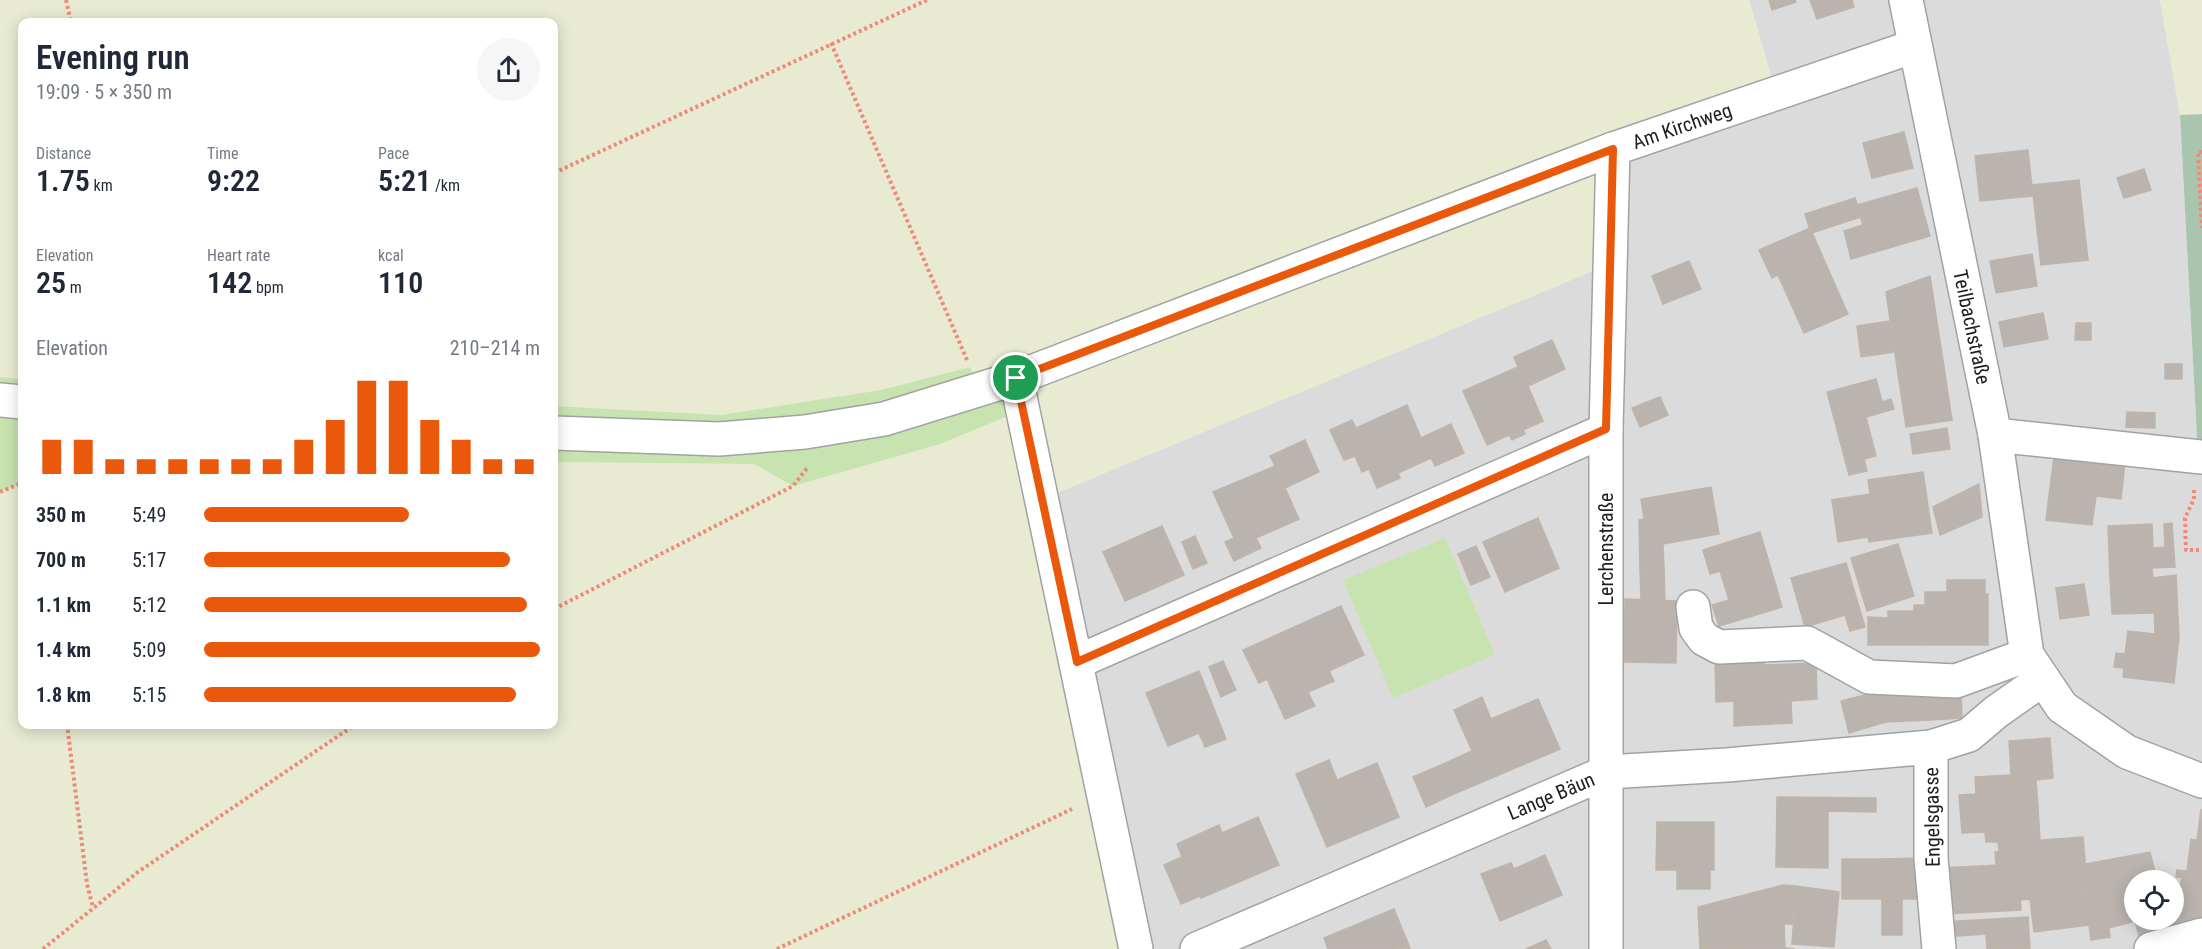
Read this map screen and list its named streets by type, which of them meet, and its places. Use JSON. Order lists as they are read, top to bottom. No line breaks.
{"streets":{"street":["Am Kirchweg","Teilbachstraße","Lerchenstraße","Lange Bäun","Engelsgasse"]},"crossings":[["Am Kirchweg","Teilbachstraße"],["Am Kirchweg","Lerchenstraße"],["Teilbachstraße","Engelsgasse"],["Lerchenstraße","Lange Bäun"],["Lange Bäun","Engelsgasse"]],"page":{"heading":["Evening run","19:09 · 5 × 350 m"],"stats":[["Distance","1.75 km"],["Time","9:22"],["Pace","5:21 /km"],["Elevation","25 m"],["Heart rate","142 bpm"],["kcal","110"]],"chart":["Elevation","210–214 m"],"list":[{"name":"350 m","note":"5:49"},{"name":"700 m","note":"5:17"},{"name":"1.1 km","note":"5:12"},{"name":"1.4 km","note":"5:09"},{"name":"1.8 km","note":"5:15"}]}}
